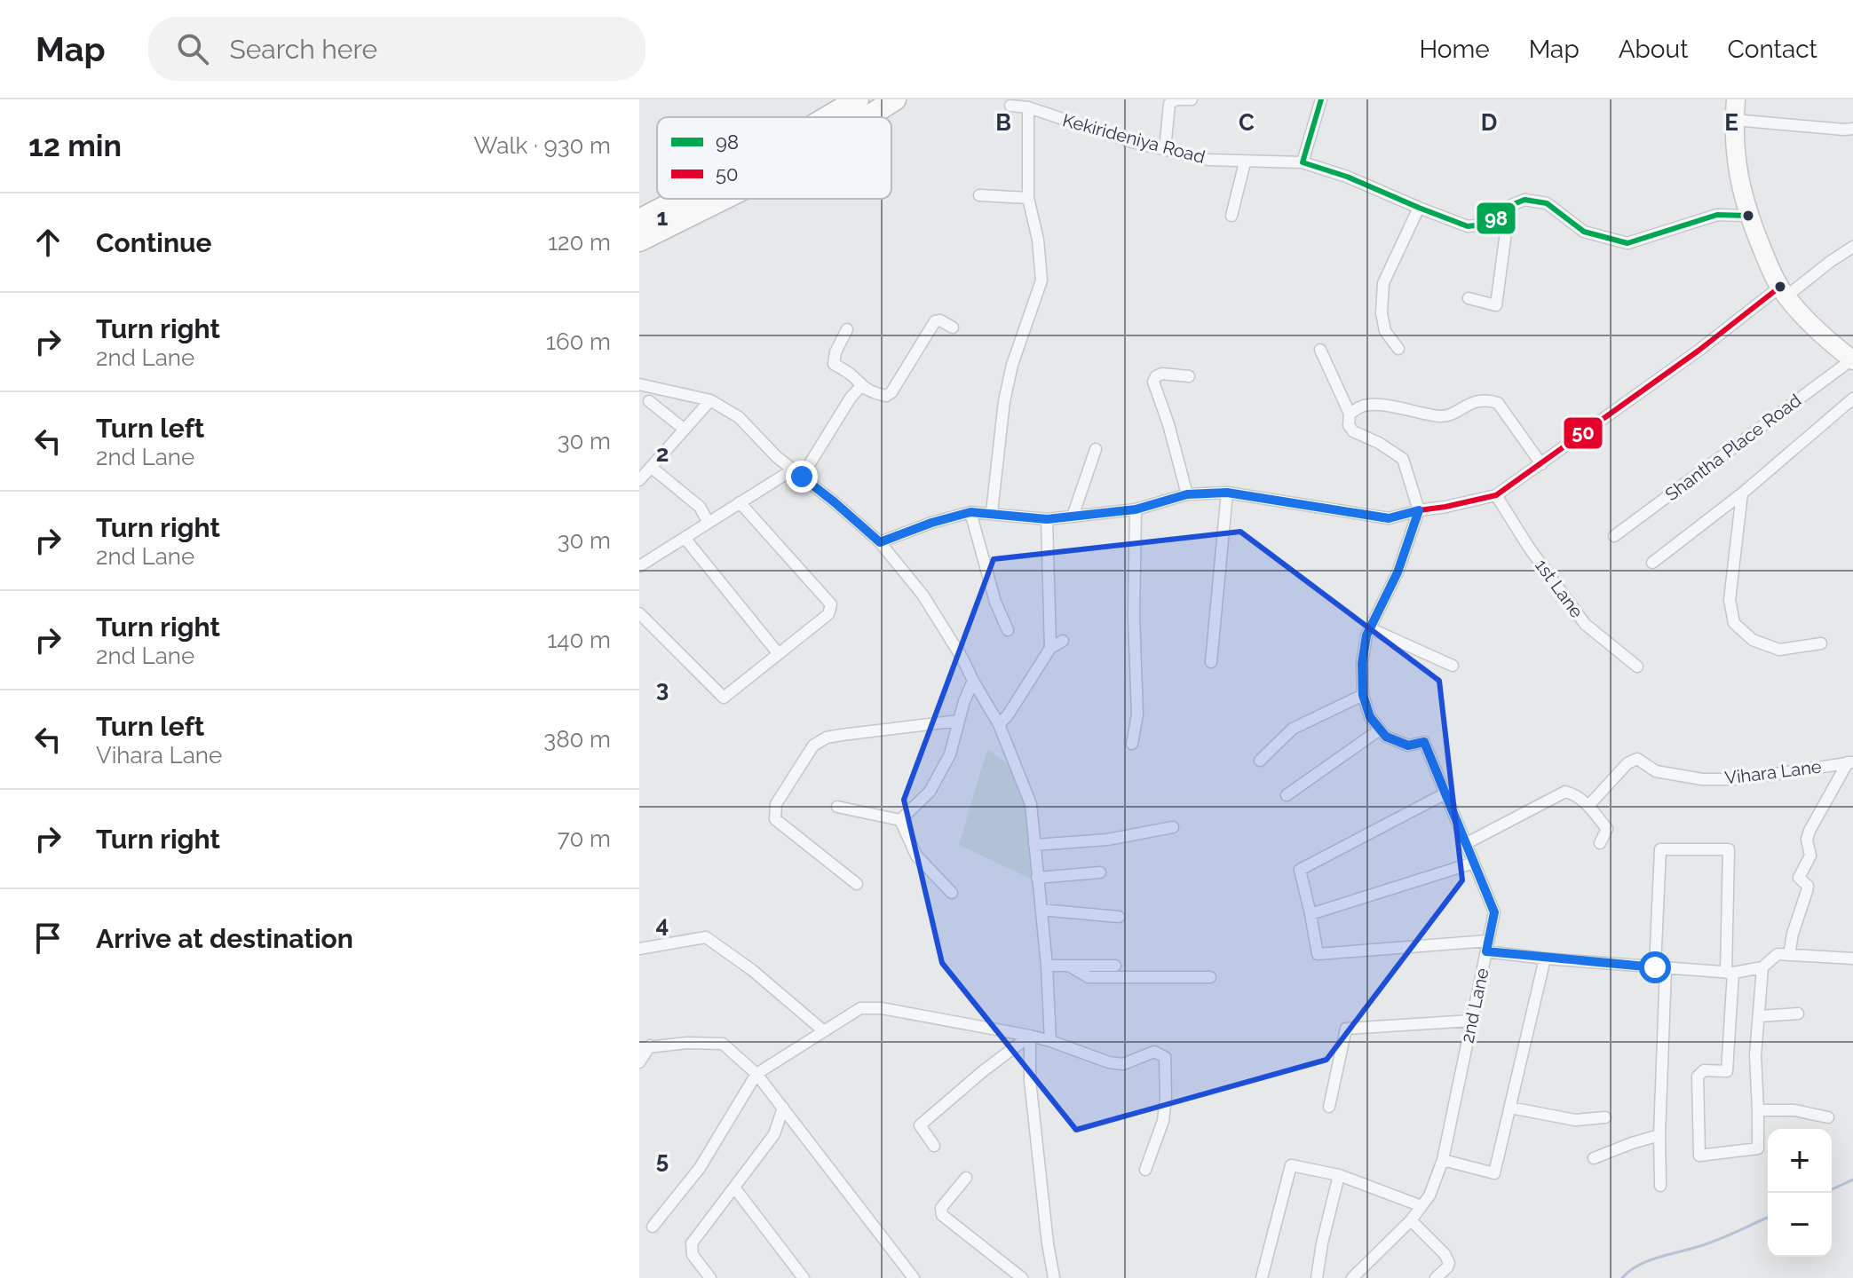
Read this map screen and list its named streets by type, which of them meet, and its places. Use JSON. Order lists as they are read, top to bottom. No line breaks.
{"streets":{"street":["Kekirideniya Road","Shantha Place Road","1st Lane","Vihara Lane","2nd Lane"]},"lines":["transit line 98","transit line 50"],"legend":["98","50"],"page":{"header":"Map","search":"Search here","nav":["Home","Map","About","Contact"],"heading":["12 min","Walk · 930 m"],"list":[["Continue","120 m"],["Turn right","2nd Lane","160 m"],["Turn left","2nd Lane","30 m"],["Turn right","2nd Lane","30 m"],["Turn right","2nd Lane","140 m"],["Turn left","Vihara Lane","380 m"],["Turn right","70 m"],"Arrive at destination"],"map_buttons":["+","−"]},"grid":{"columns":["B","C","D","E"],"rows":["1","2","3","4","5"]}}
